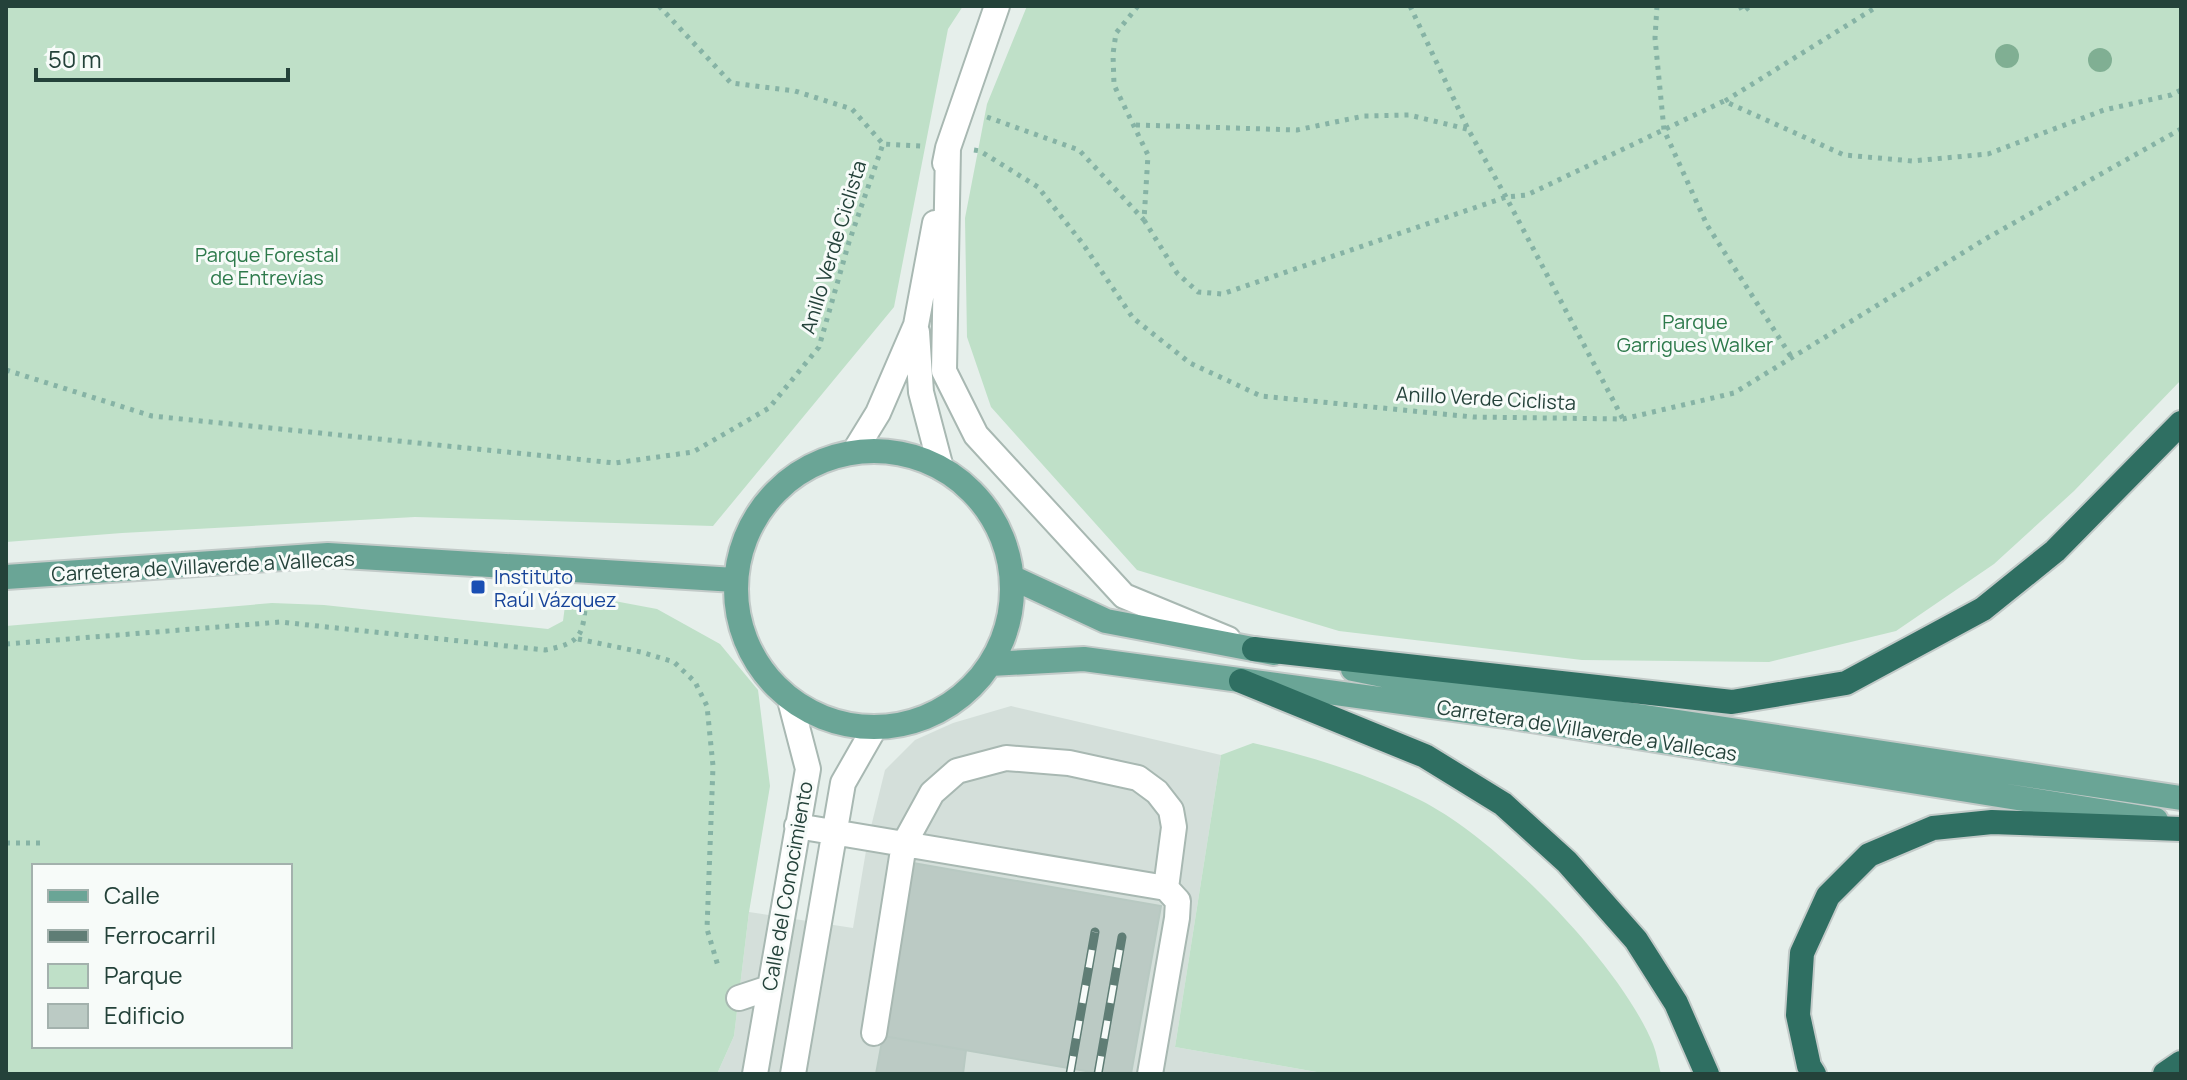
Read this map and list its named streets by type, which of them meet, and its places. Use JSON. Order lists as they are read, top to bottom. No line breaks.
{"streets":{"main road":["Carretera de Villaverde a Vallecas"],"street":["Calle del Conocimiento"],"path":["Anillo Verde Ciclista"]},"crossings":[["Carretera de Villaverde a Vallecas","Calle del Conocimiento"]],"parks":["Parque Forestal de Entrevías","Parque Garrigues Walker"],"places":{"transit":["Instituto Raúl Vázquez"]},"legend":["Calle","Ferrocarril","Parque","Edificio"],"scale_bar":"50 m"}
